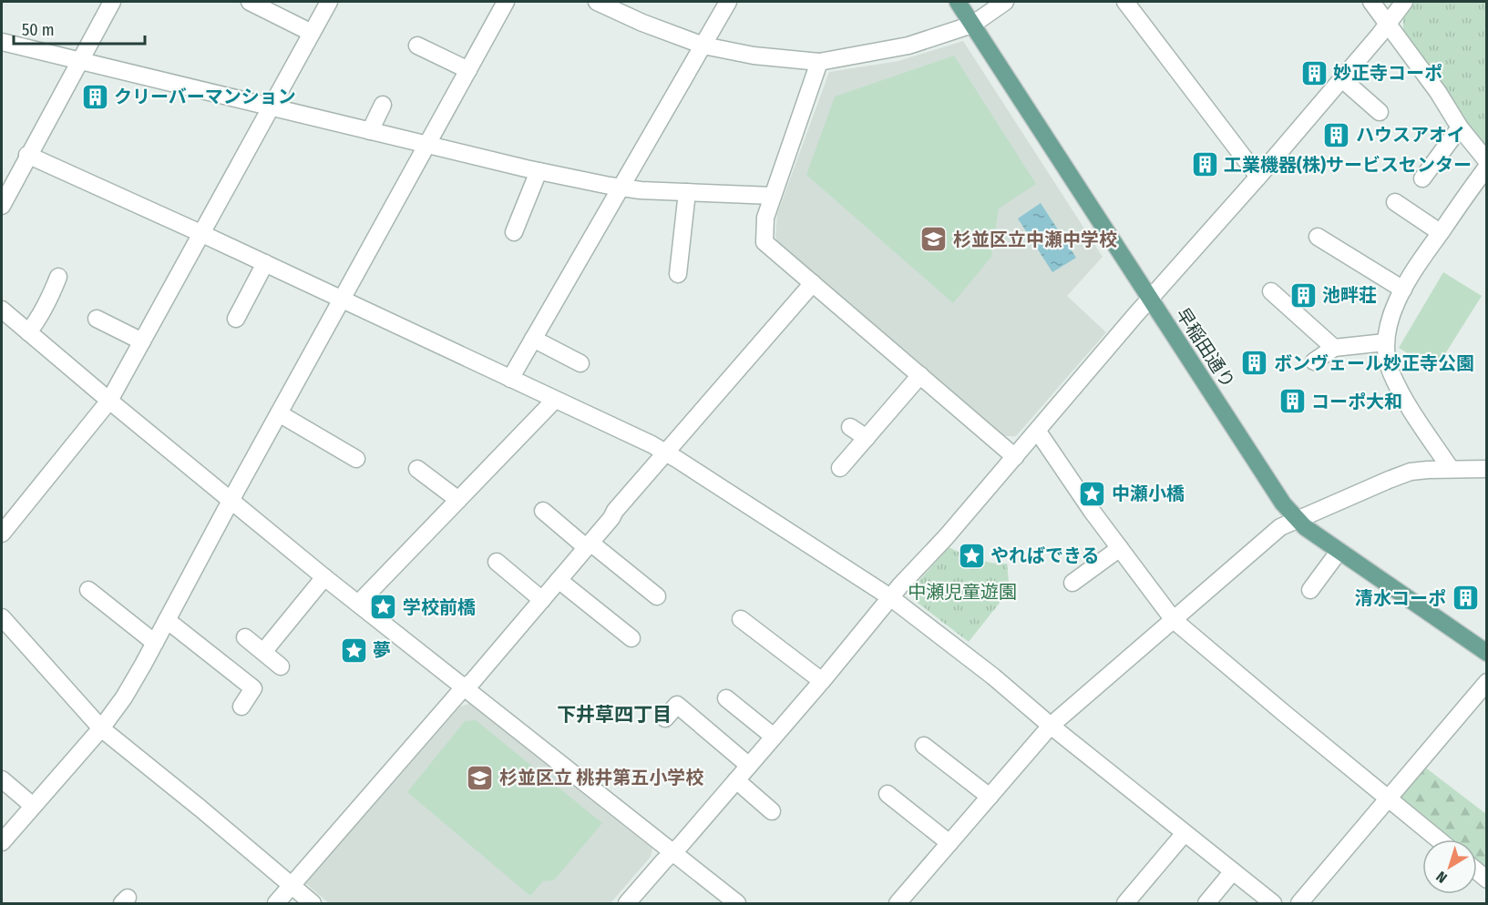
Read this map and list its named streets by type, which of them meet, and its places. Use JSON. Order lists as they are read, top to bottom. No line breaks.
{"streets":{"main road":["早稲田通り"]},"districts":["下井草四丁目"],"parks":["中瀬児童遊園"],"places":{"building":["妙正寺コーポ","クリーバーマンション","ハウスアオイ","工業機器(株)サービスセンター","池畔荘","ボンヴェール妙正寺公園","コーポ大和","清水コーポ"],"school or university":["杉並区立中瀬中学校","杉並区立 桃井第五小学校"],"place":["中瀬小橋","やればできる","学校前橋","夢"]},"scale_bar":"50 m","north":"bottom left"}
